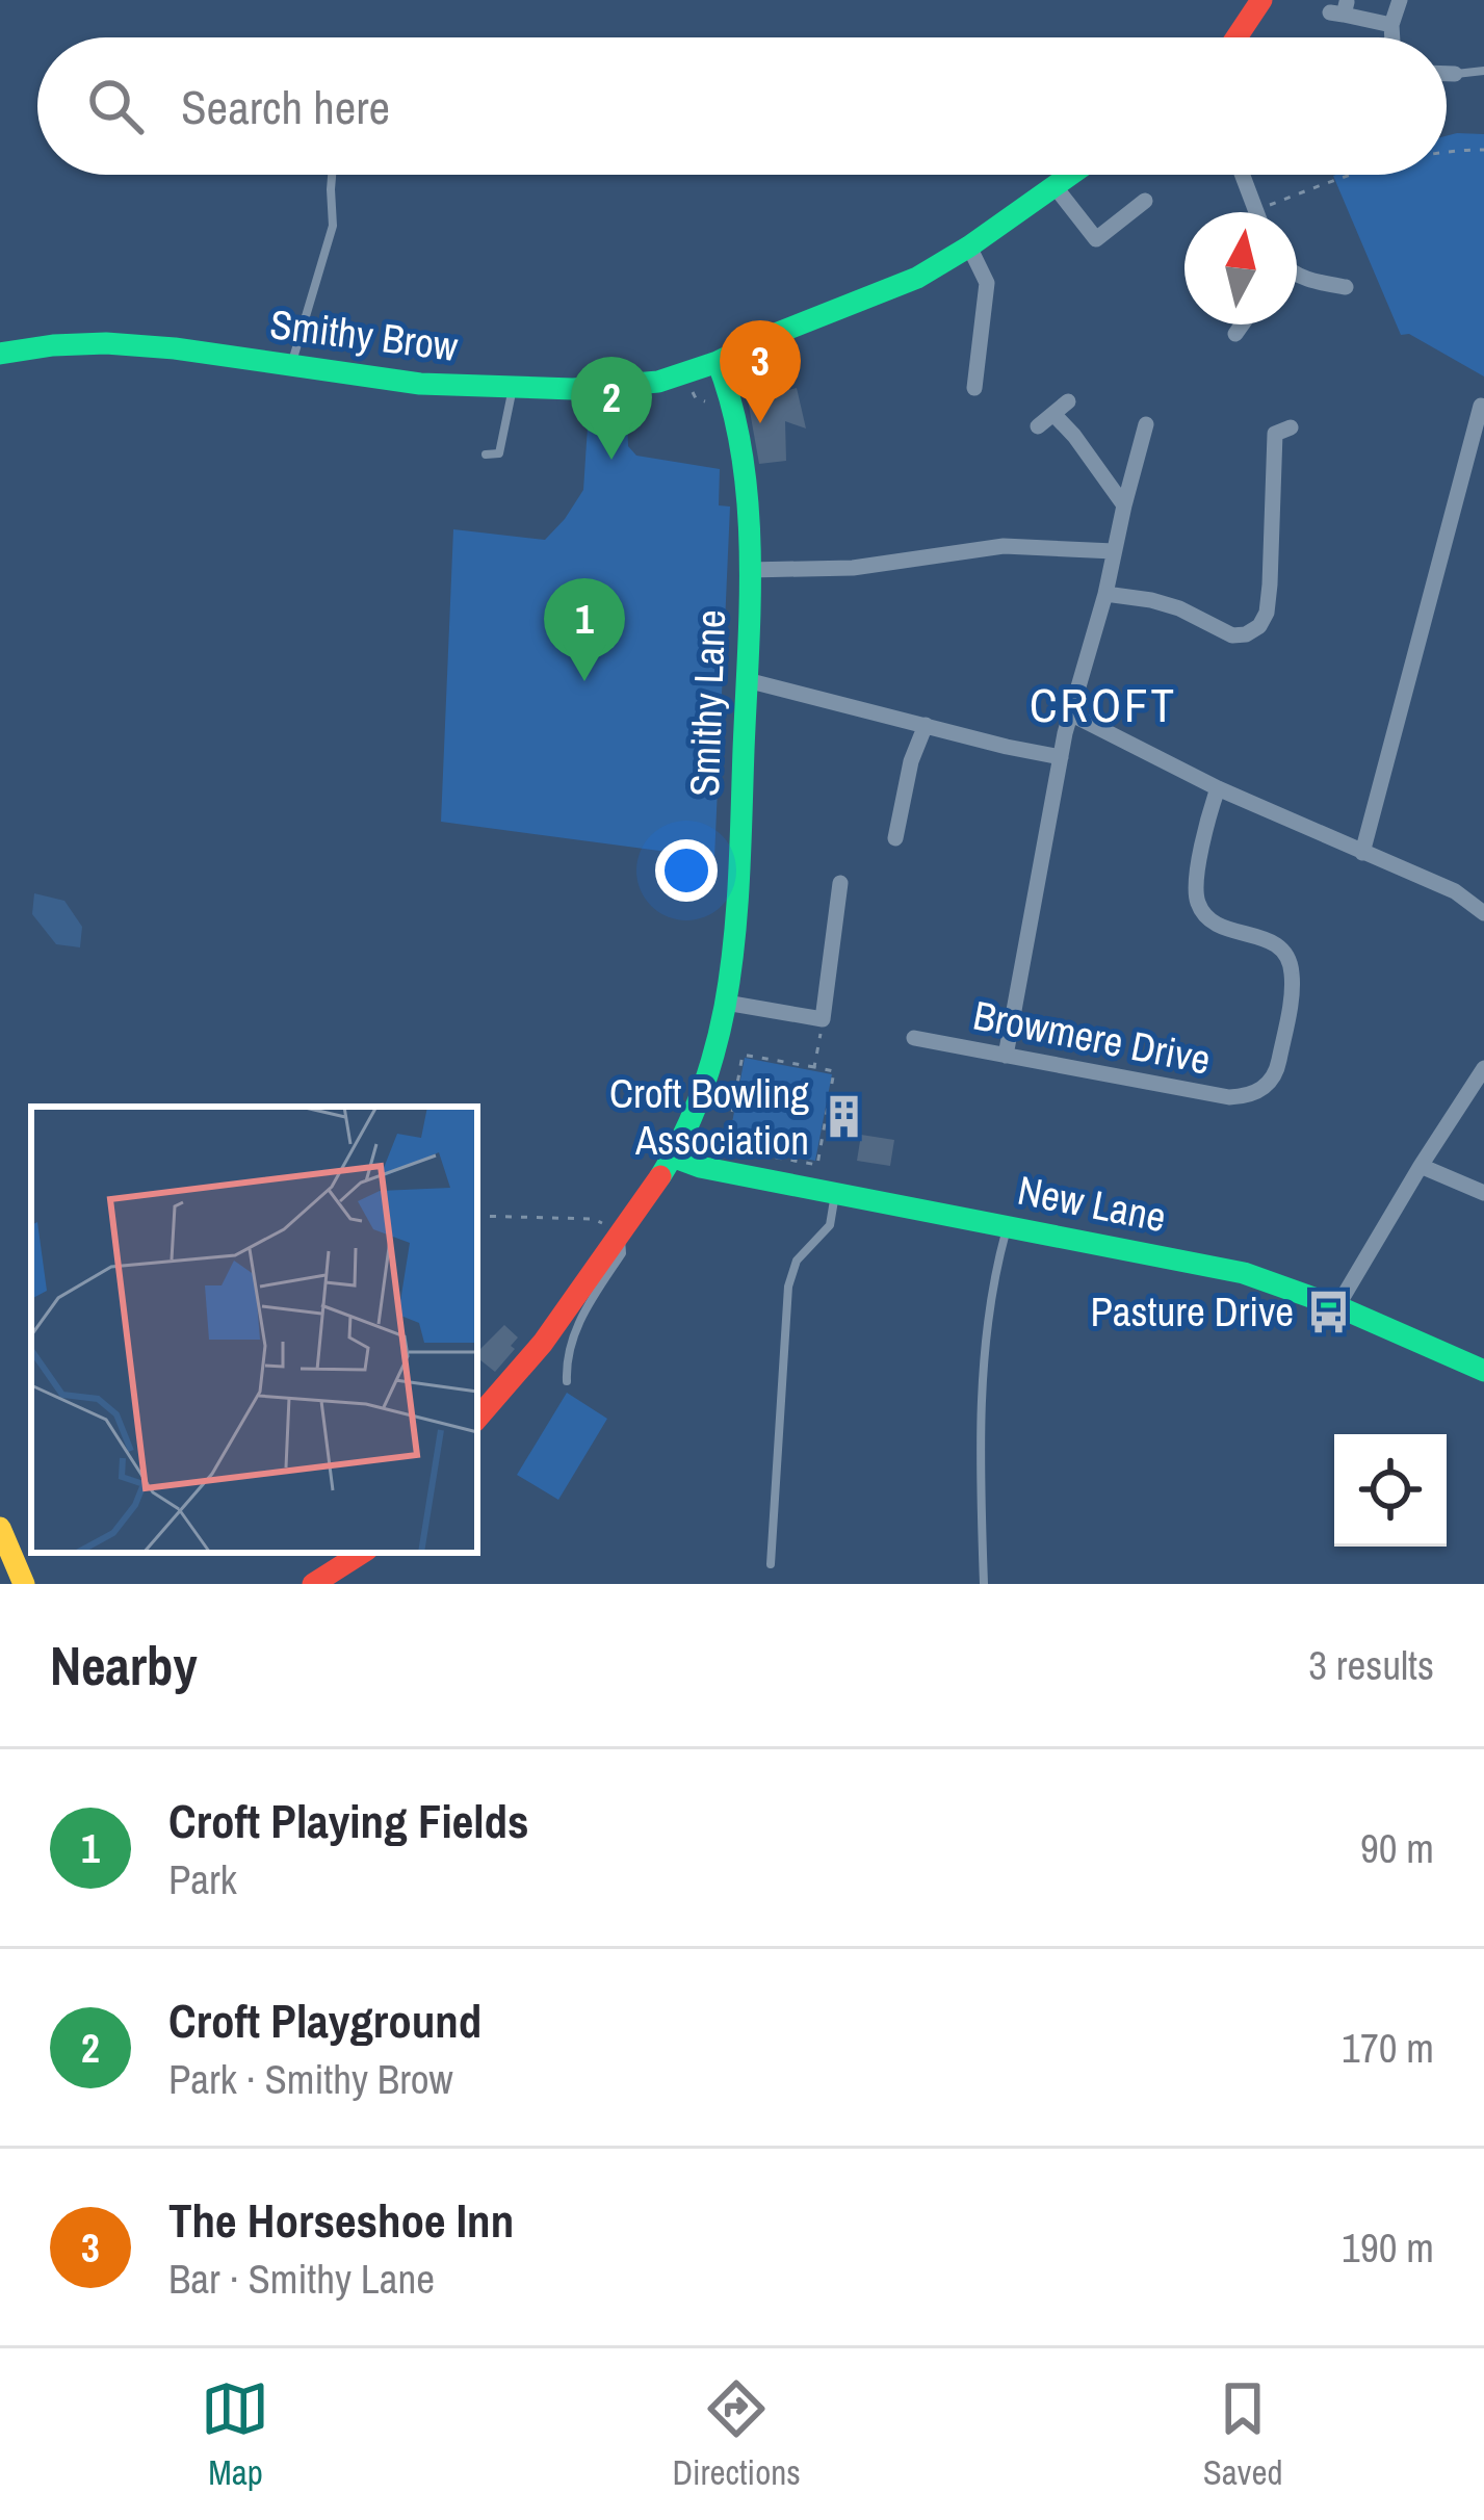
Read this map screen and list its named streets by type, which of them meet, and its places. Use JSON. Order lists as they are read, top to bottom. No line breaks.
{"streets":{"street":["Smithy Brow","Smithy Lane","Browmere Drive","New Lane"]},"crossings":[["Smithy Brow","Smithy Lane"],["Smithy Lane","New Lane"]],"districts":["CROFT"],"places":{"building":["Croft Bowling Association"],"bus stop":["Pasture Drive"]},"north":"top","page":{"search":"Search here","pins":["3","2","1"],"heading":["Nearby","3 results"],"list":[{"mark":"1","name":"Croft Playing Fields","note":"Park","value":"90 m"},{"mark":"2","name":"Croft Playground","note":"Park · Smithy Brow","value":"170 m"},{"mark":"3","name":"The Horseshoe Inn","note":"Bar · Smithy Lane","value":"190 m"}],"nav":["Map","Directions","Saved"]}}
